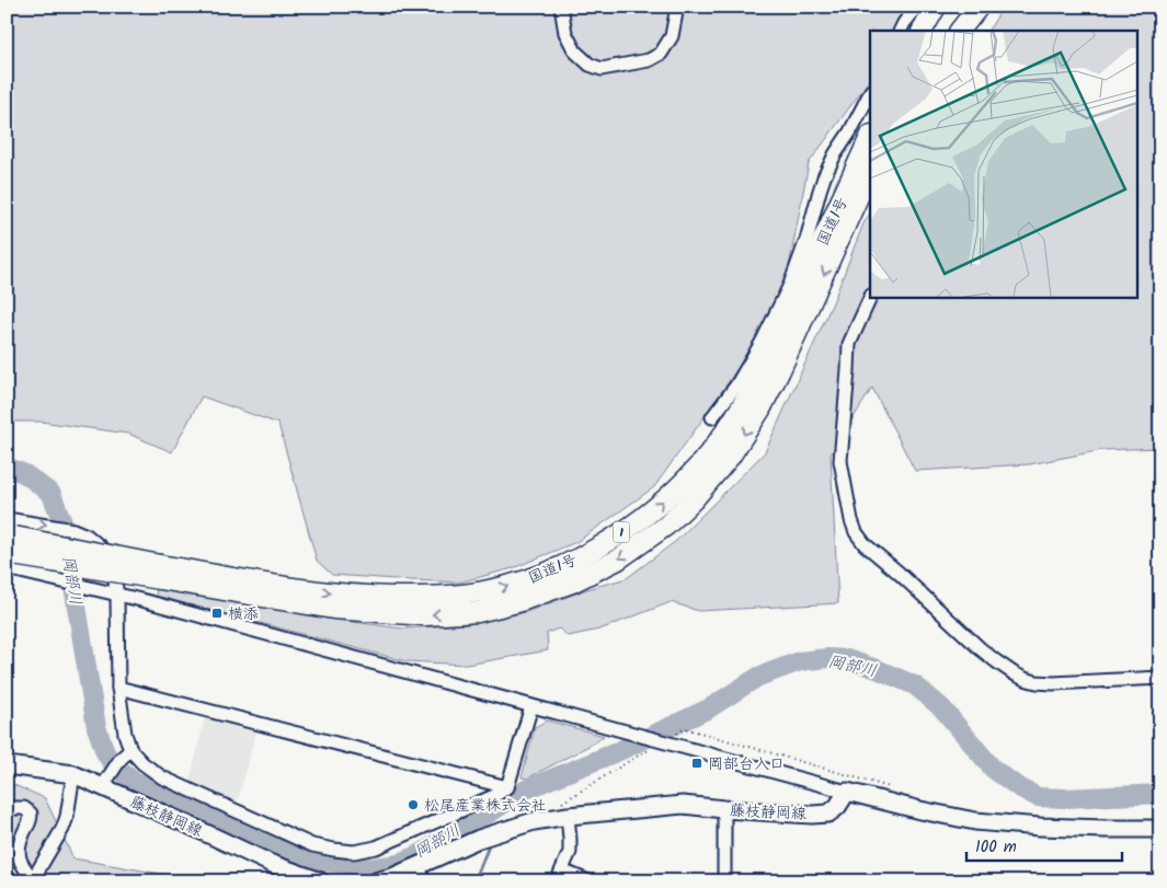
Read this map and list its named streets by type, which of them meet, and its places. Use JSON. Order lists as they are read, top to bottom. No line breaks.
{"streets":{"highway":["国道1号","1"],"main road":["藤枝静岡線"]},"water":["岡部川"],"places":{"transit":["横添","岡部台入口"],"other":["松尾産業株式会社"]},"scale_bar":"100 m"}
